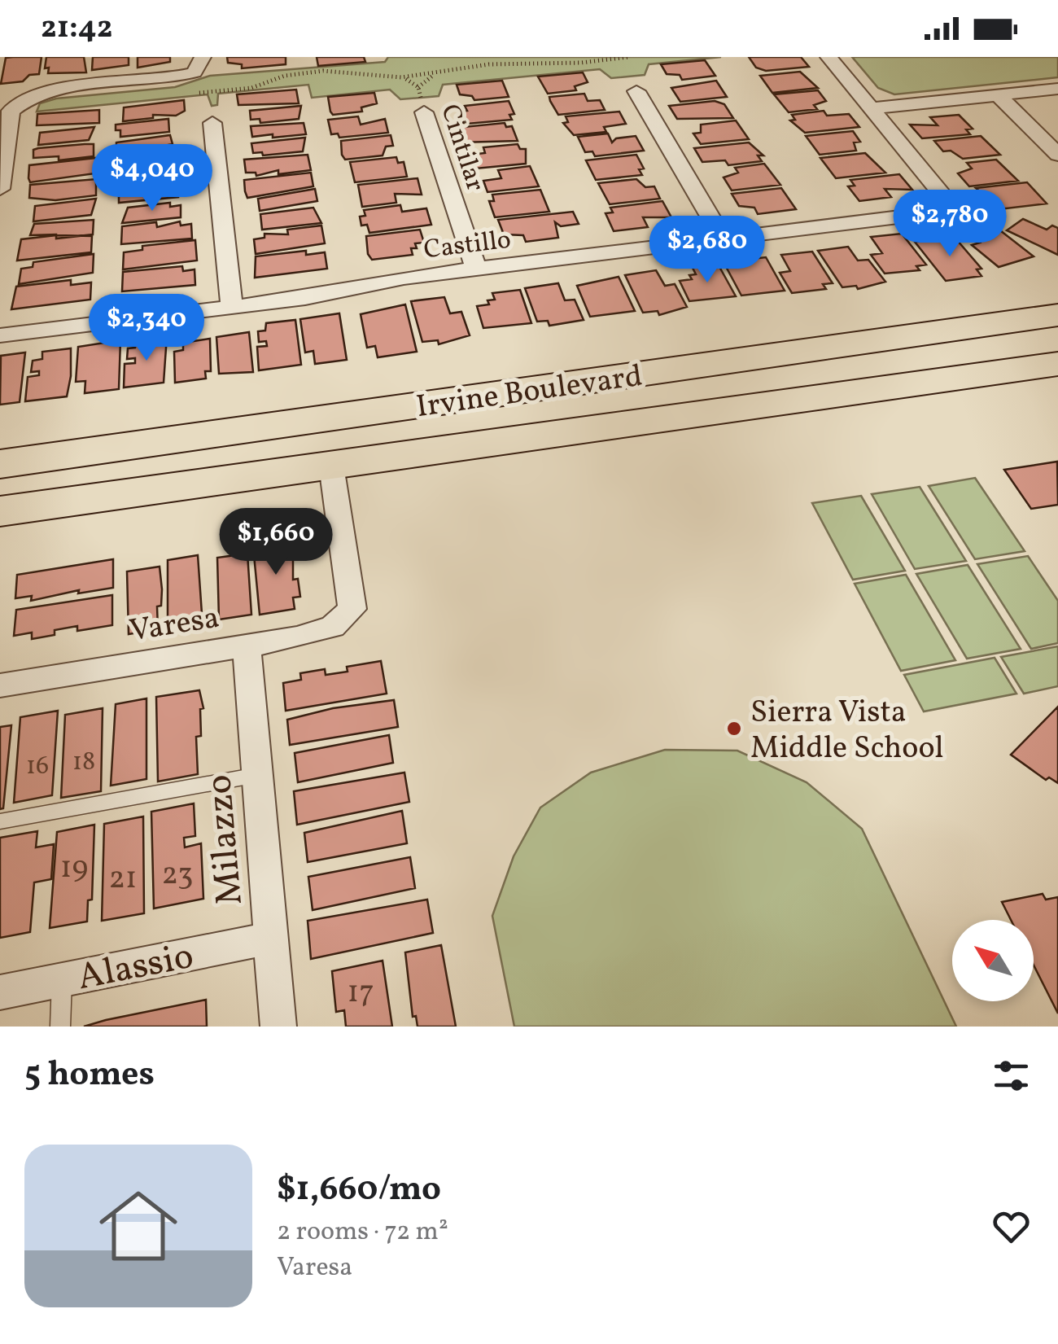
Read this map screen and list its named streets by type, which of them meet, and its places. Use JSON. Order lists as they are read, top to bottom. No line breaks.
{"streets":{"main road":["Irvine Boulevard"],"street":["Cintilar","Castillo","Varesa","Milazzo","Alassio"]},"crossings":[["Cintilar","Castillo"],["Irvine Boulevard","Varesa"],["Varesa","Milazzo"],["Milazzo","Alassio"]],"places":["Sierra Vista Middle School"],"house_numbers":["18","16","19","23","21","17"],"north":"top left","page":{"status":"21:42","price":["$4,040","$2,780","$2,680","$2,340","$1,660"],"heading":"5 homes","list":[{"name":"$1,660/mo","note":"2 rooms · 72 m² · Varesa"}]}}
